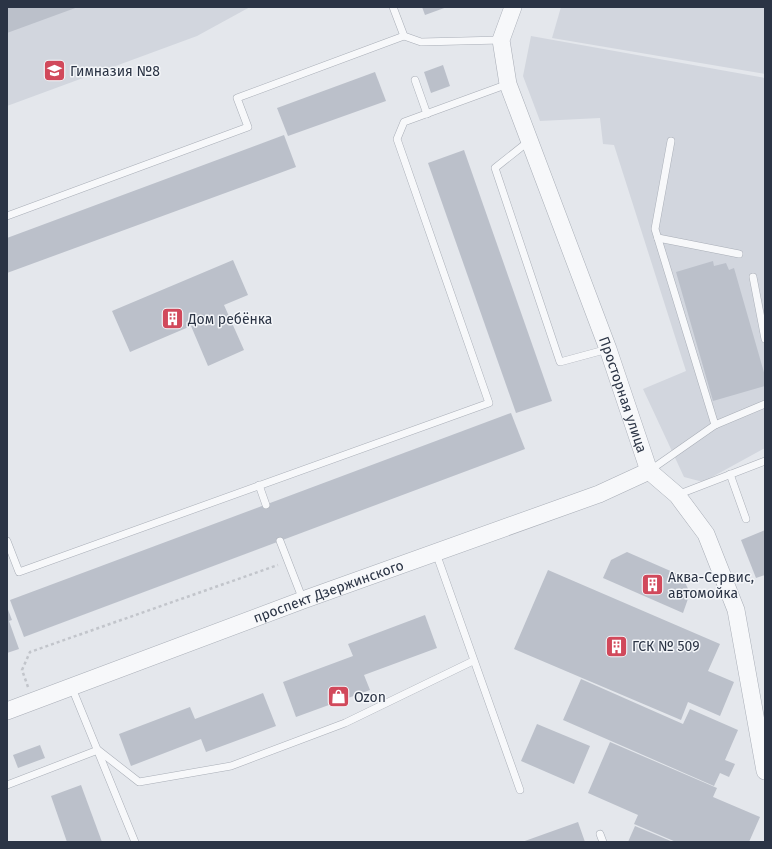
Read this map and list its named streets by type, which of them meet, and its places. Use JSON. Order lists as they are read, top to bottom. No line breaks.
{"streets":{"street":["Просторная улица","проспект Дзержинского"]},"crossings":[["Просторная улица","проспект Дзержинского"]],"places":{"school or university":["Гимназия №8"],"building":["Дом ребёнка","Аква-Сервис, автомойка","ГСК № 509"],"shop":["Ozon"]}}
